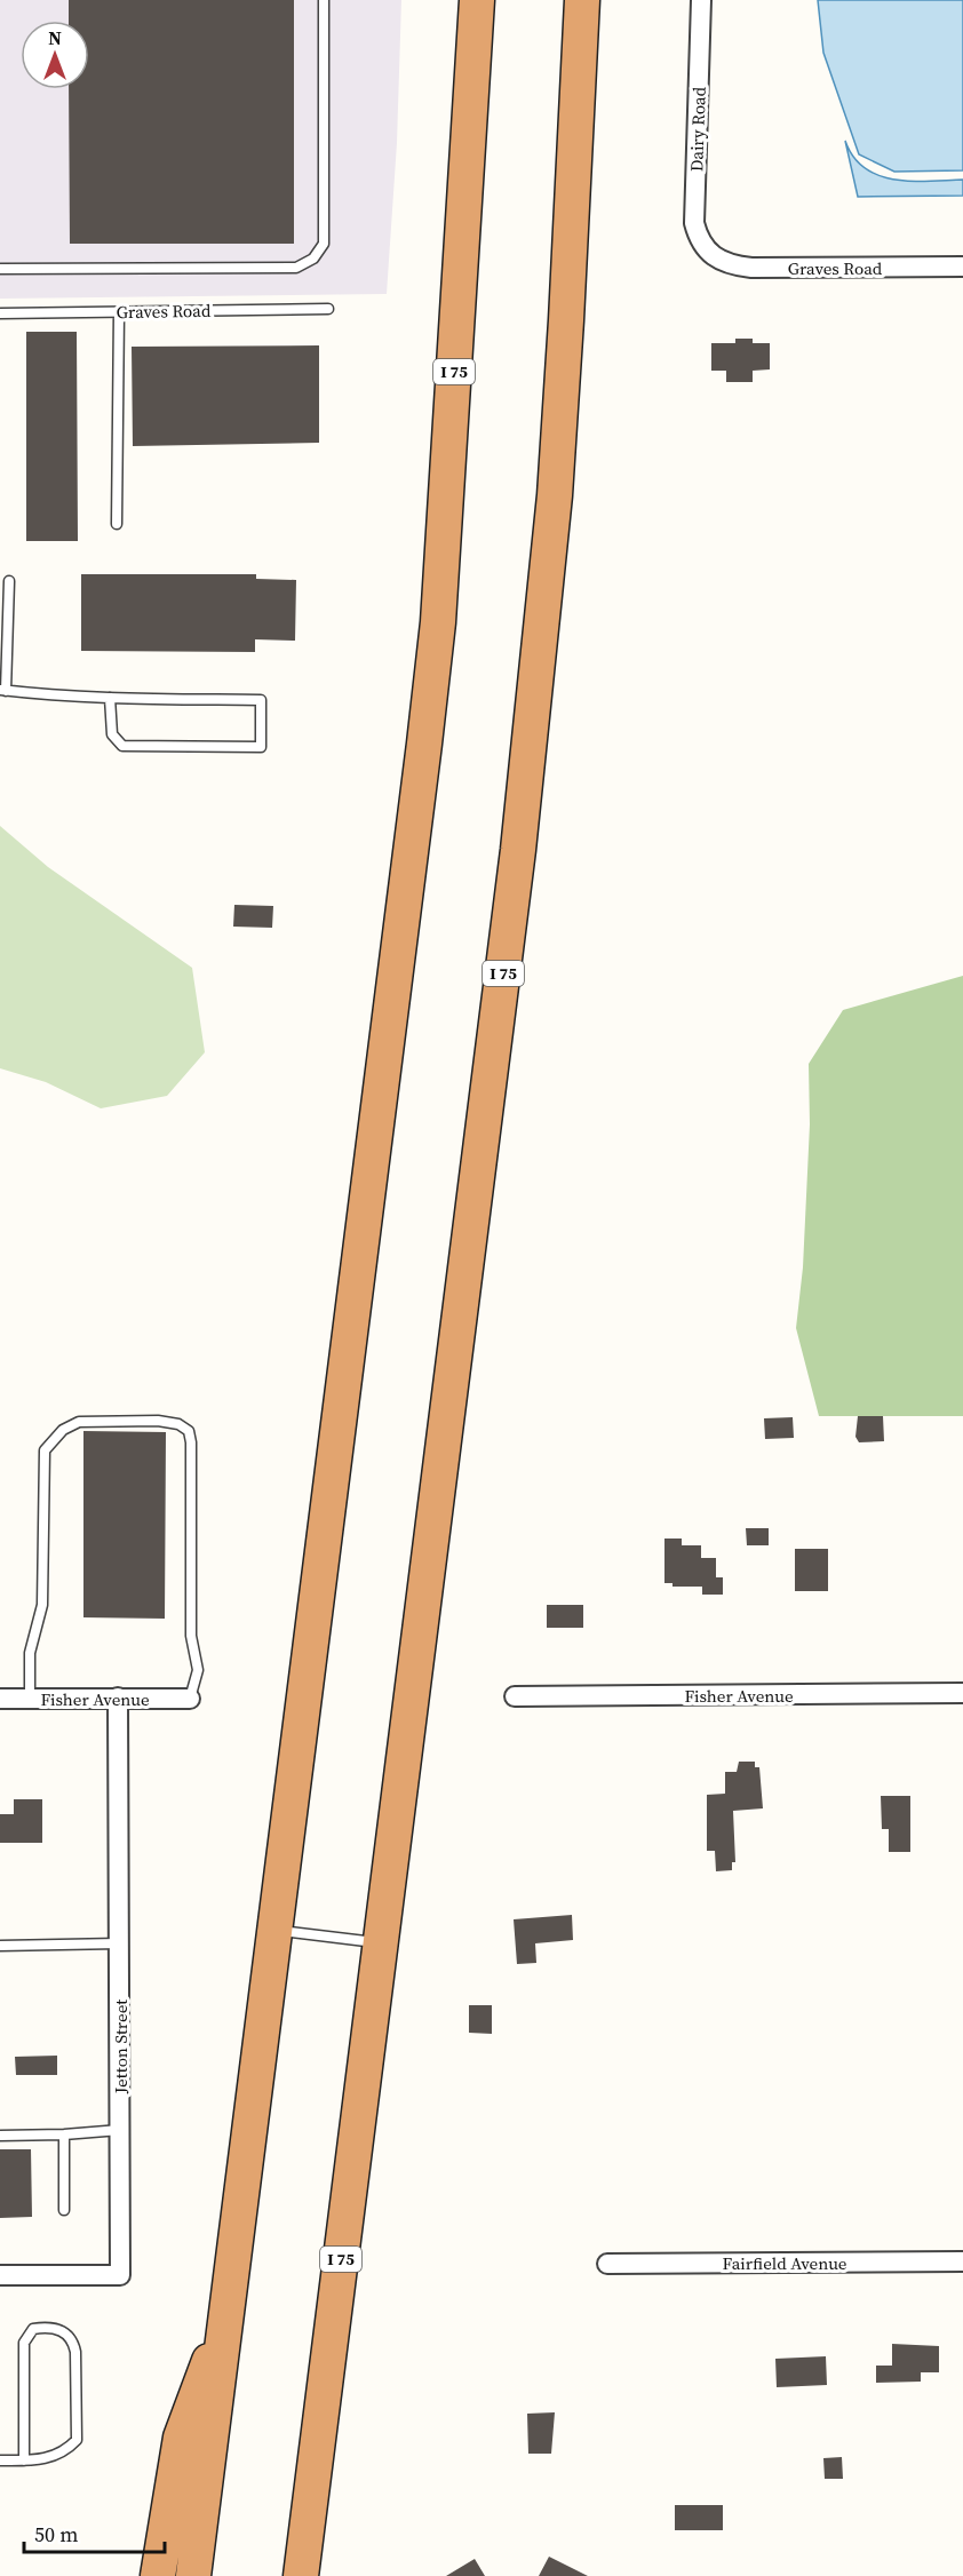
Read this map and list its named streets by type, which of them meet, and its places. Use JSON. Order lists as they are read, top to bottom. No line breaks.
{"streets":{"highway":["I 75"],"street":["Dairy Road","Graves Road","Fisher Avenue","Jetton Street","Fairfield Avenue"]},"crossings":[["Dairy Road","Graves Road"],["Fisher Avenue","Jetton Street"]],"scale_bar":"50 m","north":"top"}
